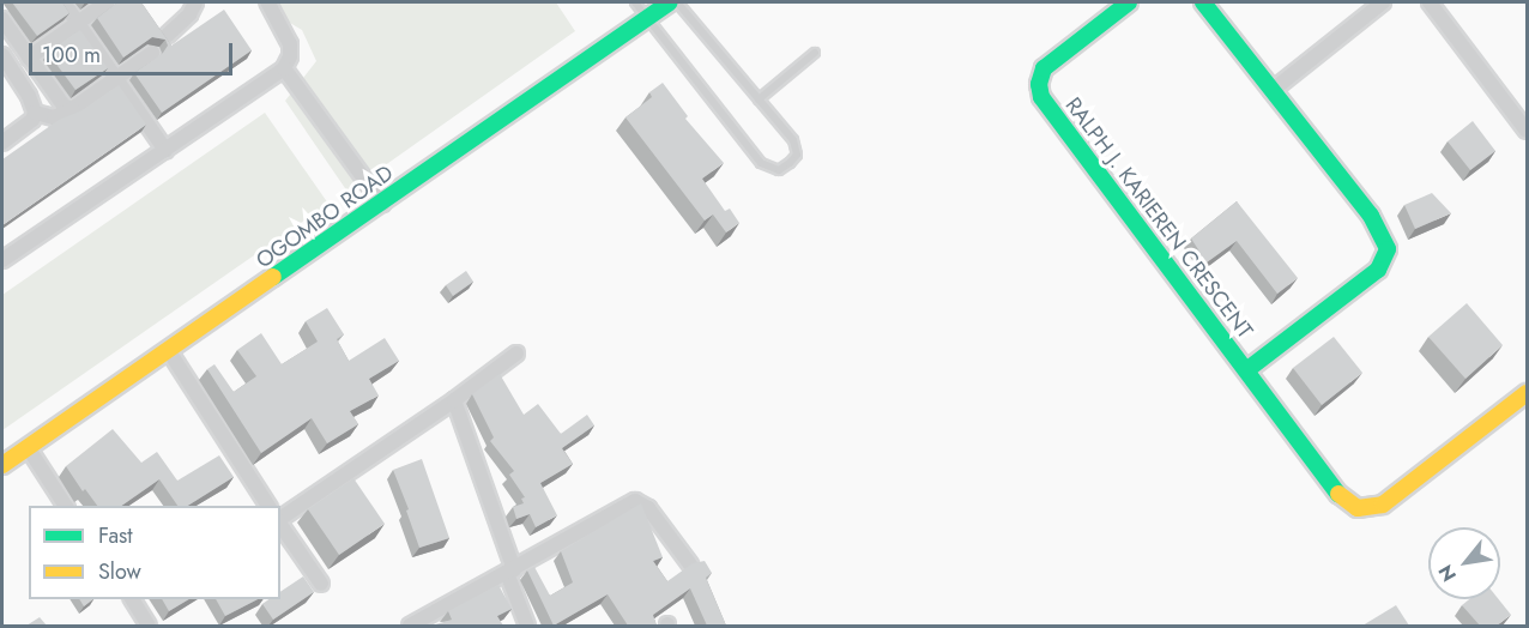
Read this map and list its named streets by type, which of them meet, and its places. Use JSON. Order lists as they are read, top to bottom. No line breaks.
{"streets":{"street":["OGOMBO ROAD","RALPH J. KARIEREN CRESCENT"]},"legend":["Fast","Slow"],"scale_bar":"100 m","north":"bottom left"}
